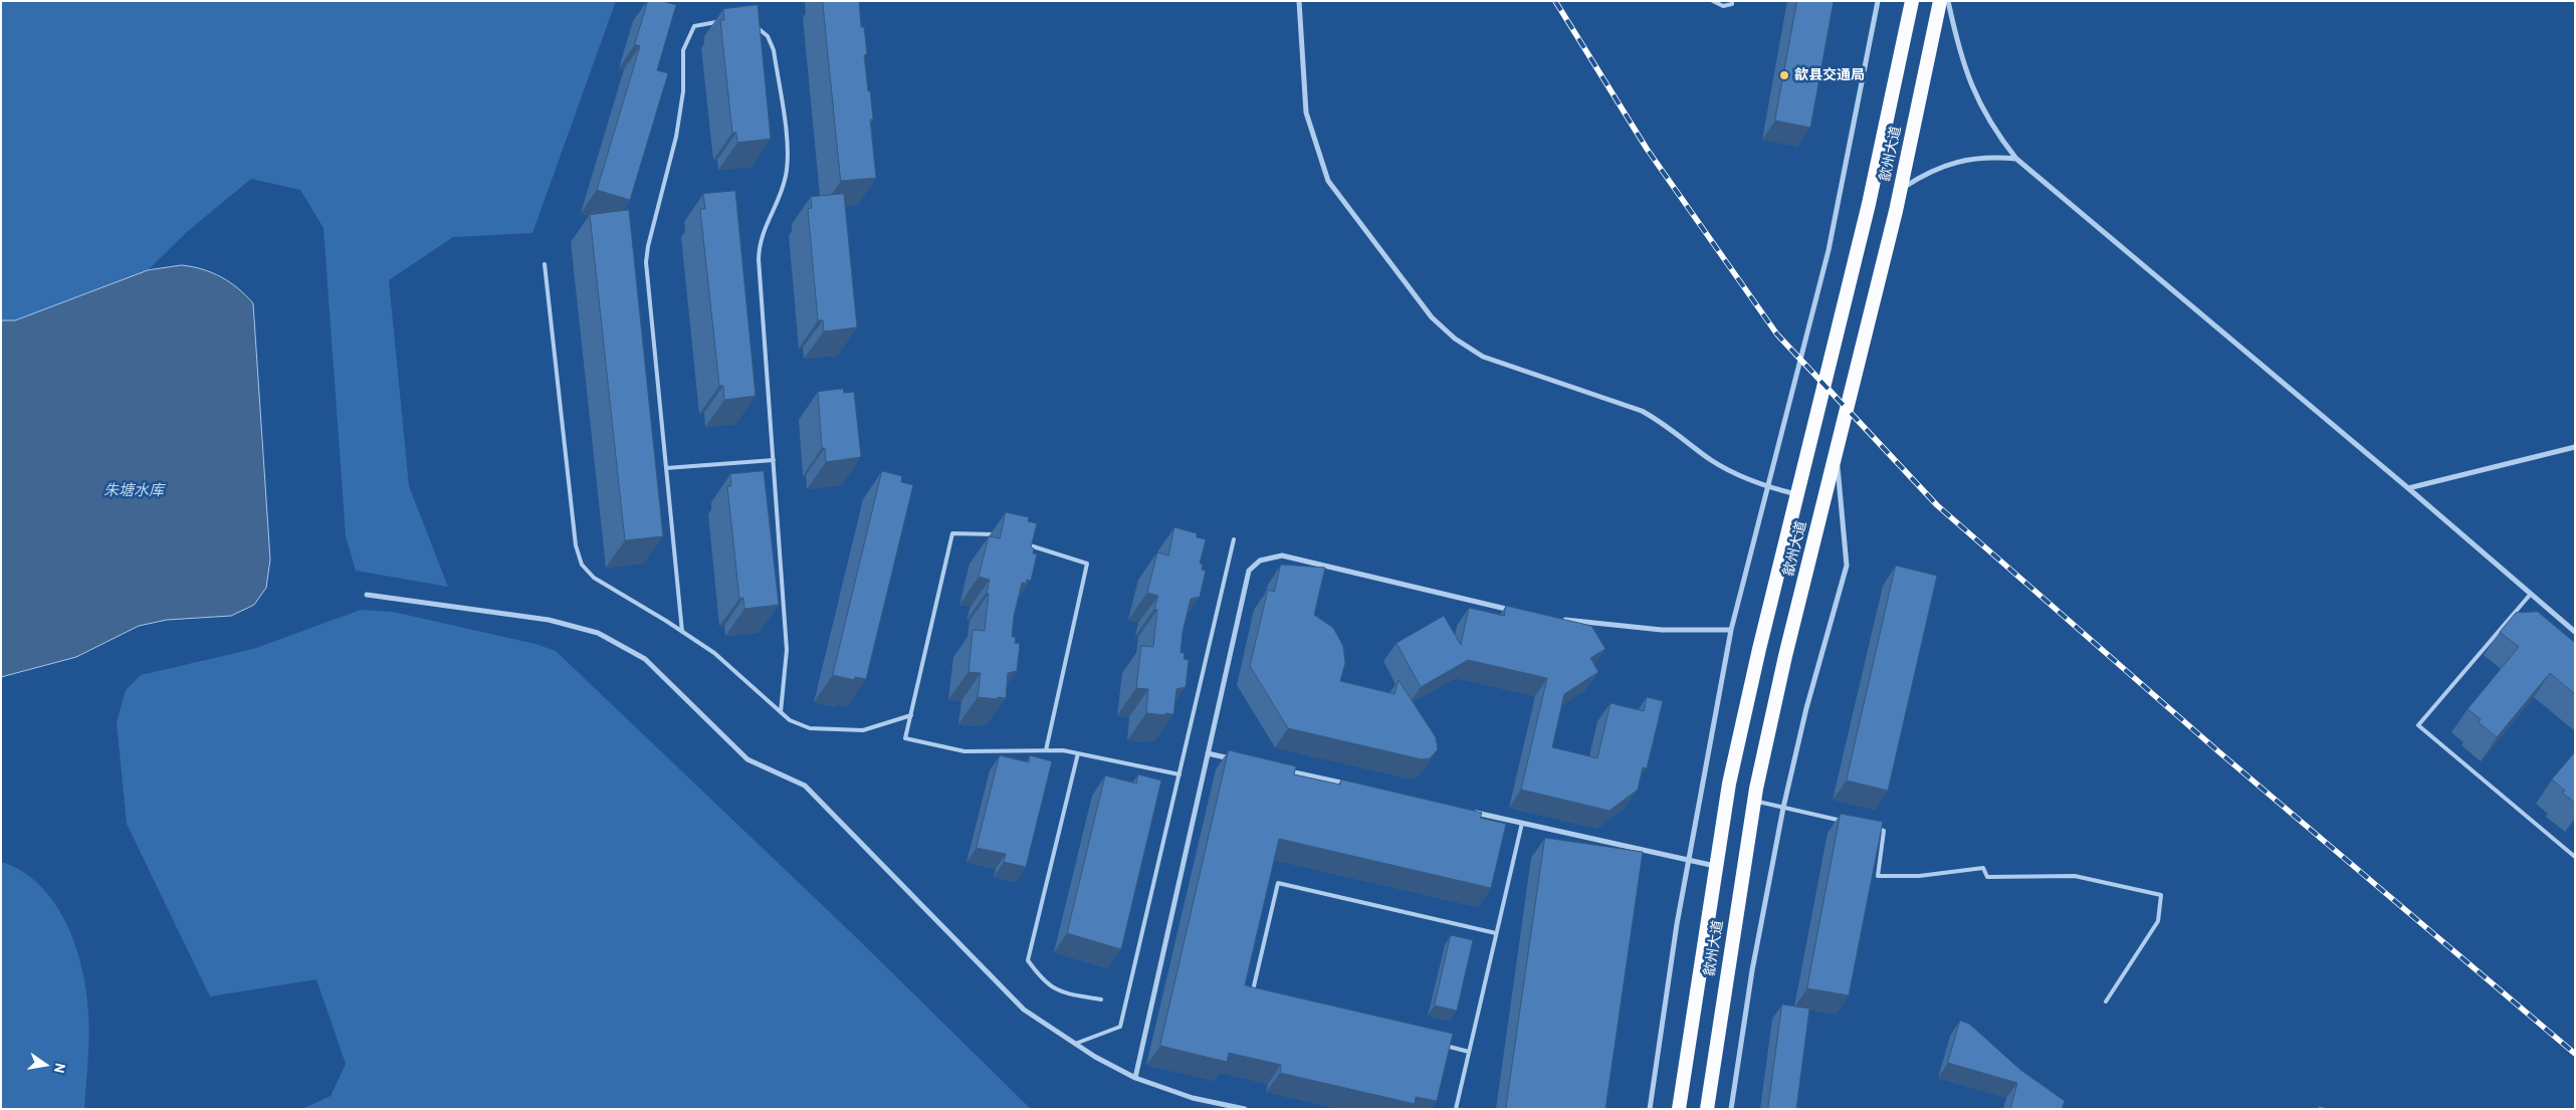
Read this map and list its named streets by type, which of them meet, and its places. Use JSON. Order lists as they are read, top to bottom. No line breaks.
{"streets":{"highway":["歙州大道"]},"water":["朱塘水库"],"places":["歙县交通局"],"north":"right"}
